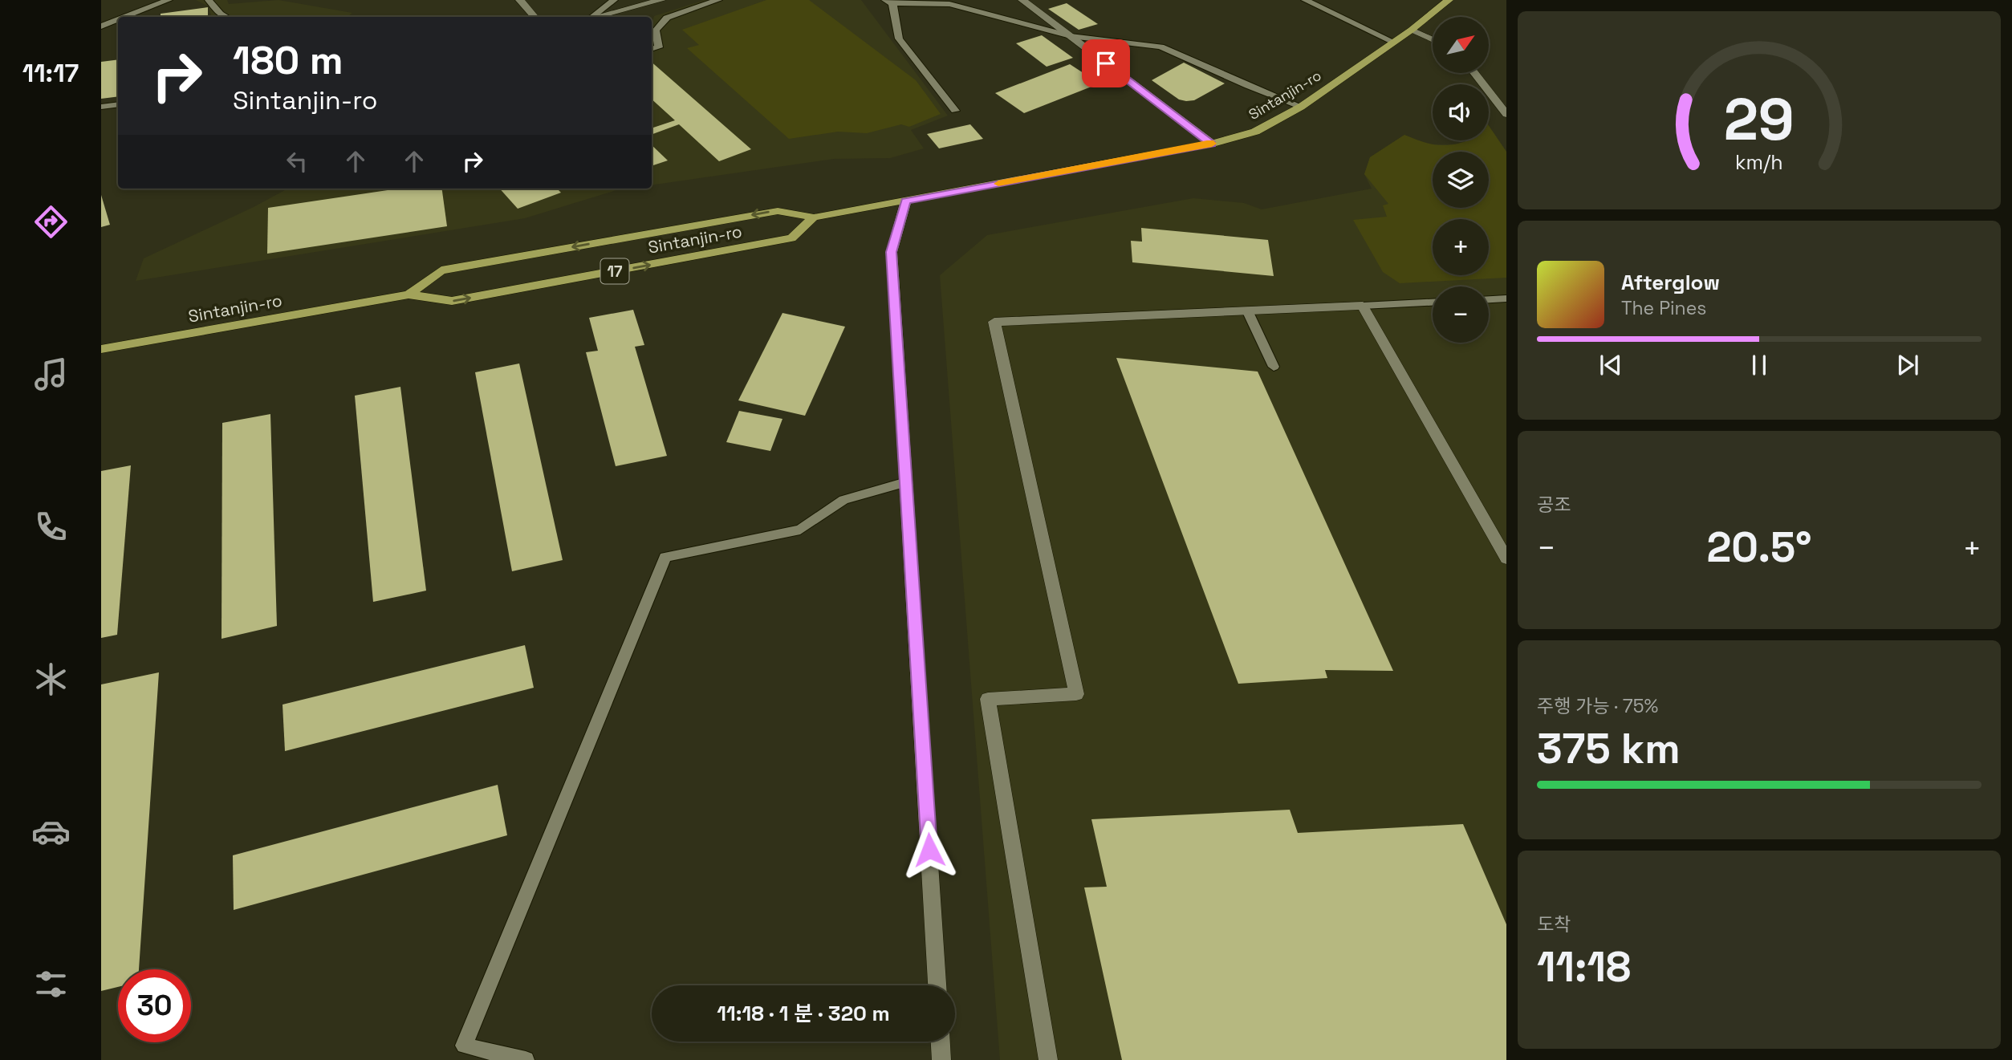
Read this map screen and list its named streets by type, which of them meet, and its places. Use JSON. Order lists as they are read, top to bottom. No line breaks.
{"streets":{"main road":["Sintanjin-ro","17"]},"north":"top right","page":{"tabs":"11:17","map_buttons":["+","−"],"turn":["180 m","Sintanjin-ro"],"song":["Afterglow","The Pines"],"tile":["공조",["주행 가능 · 75%","375 km"],["도착","11:18"]],"heat":["−","20.5°","+"],"limit":"30","trip":"11:18 · 1 분 · 320 m","gauge":["29","km/h"]}}
